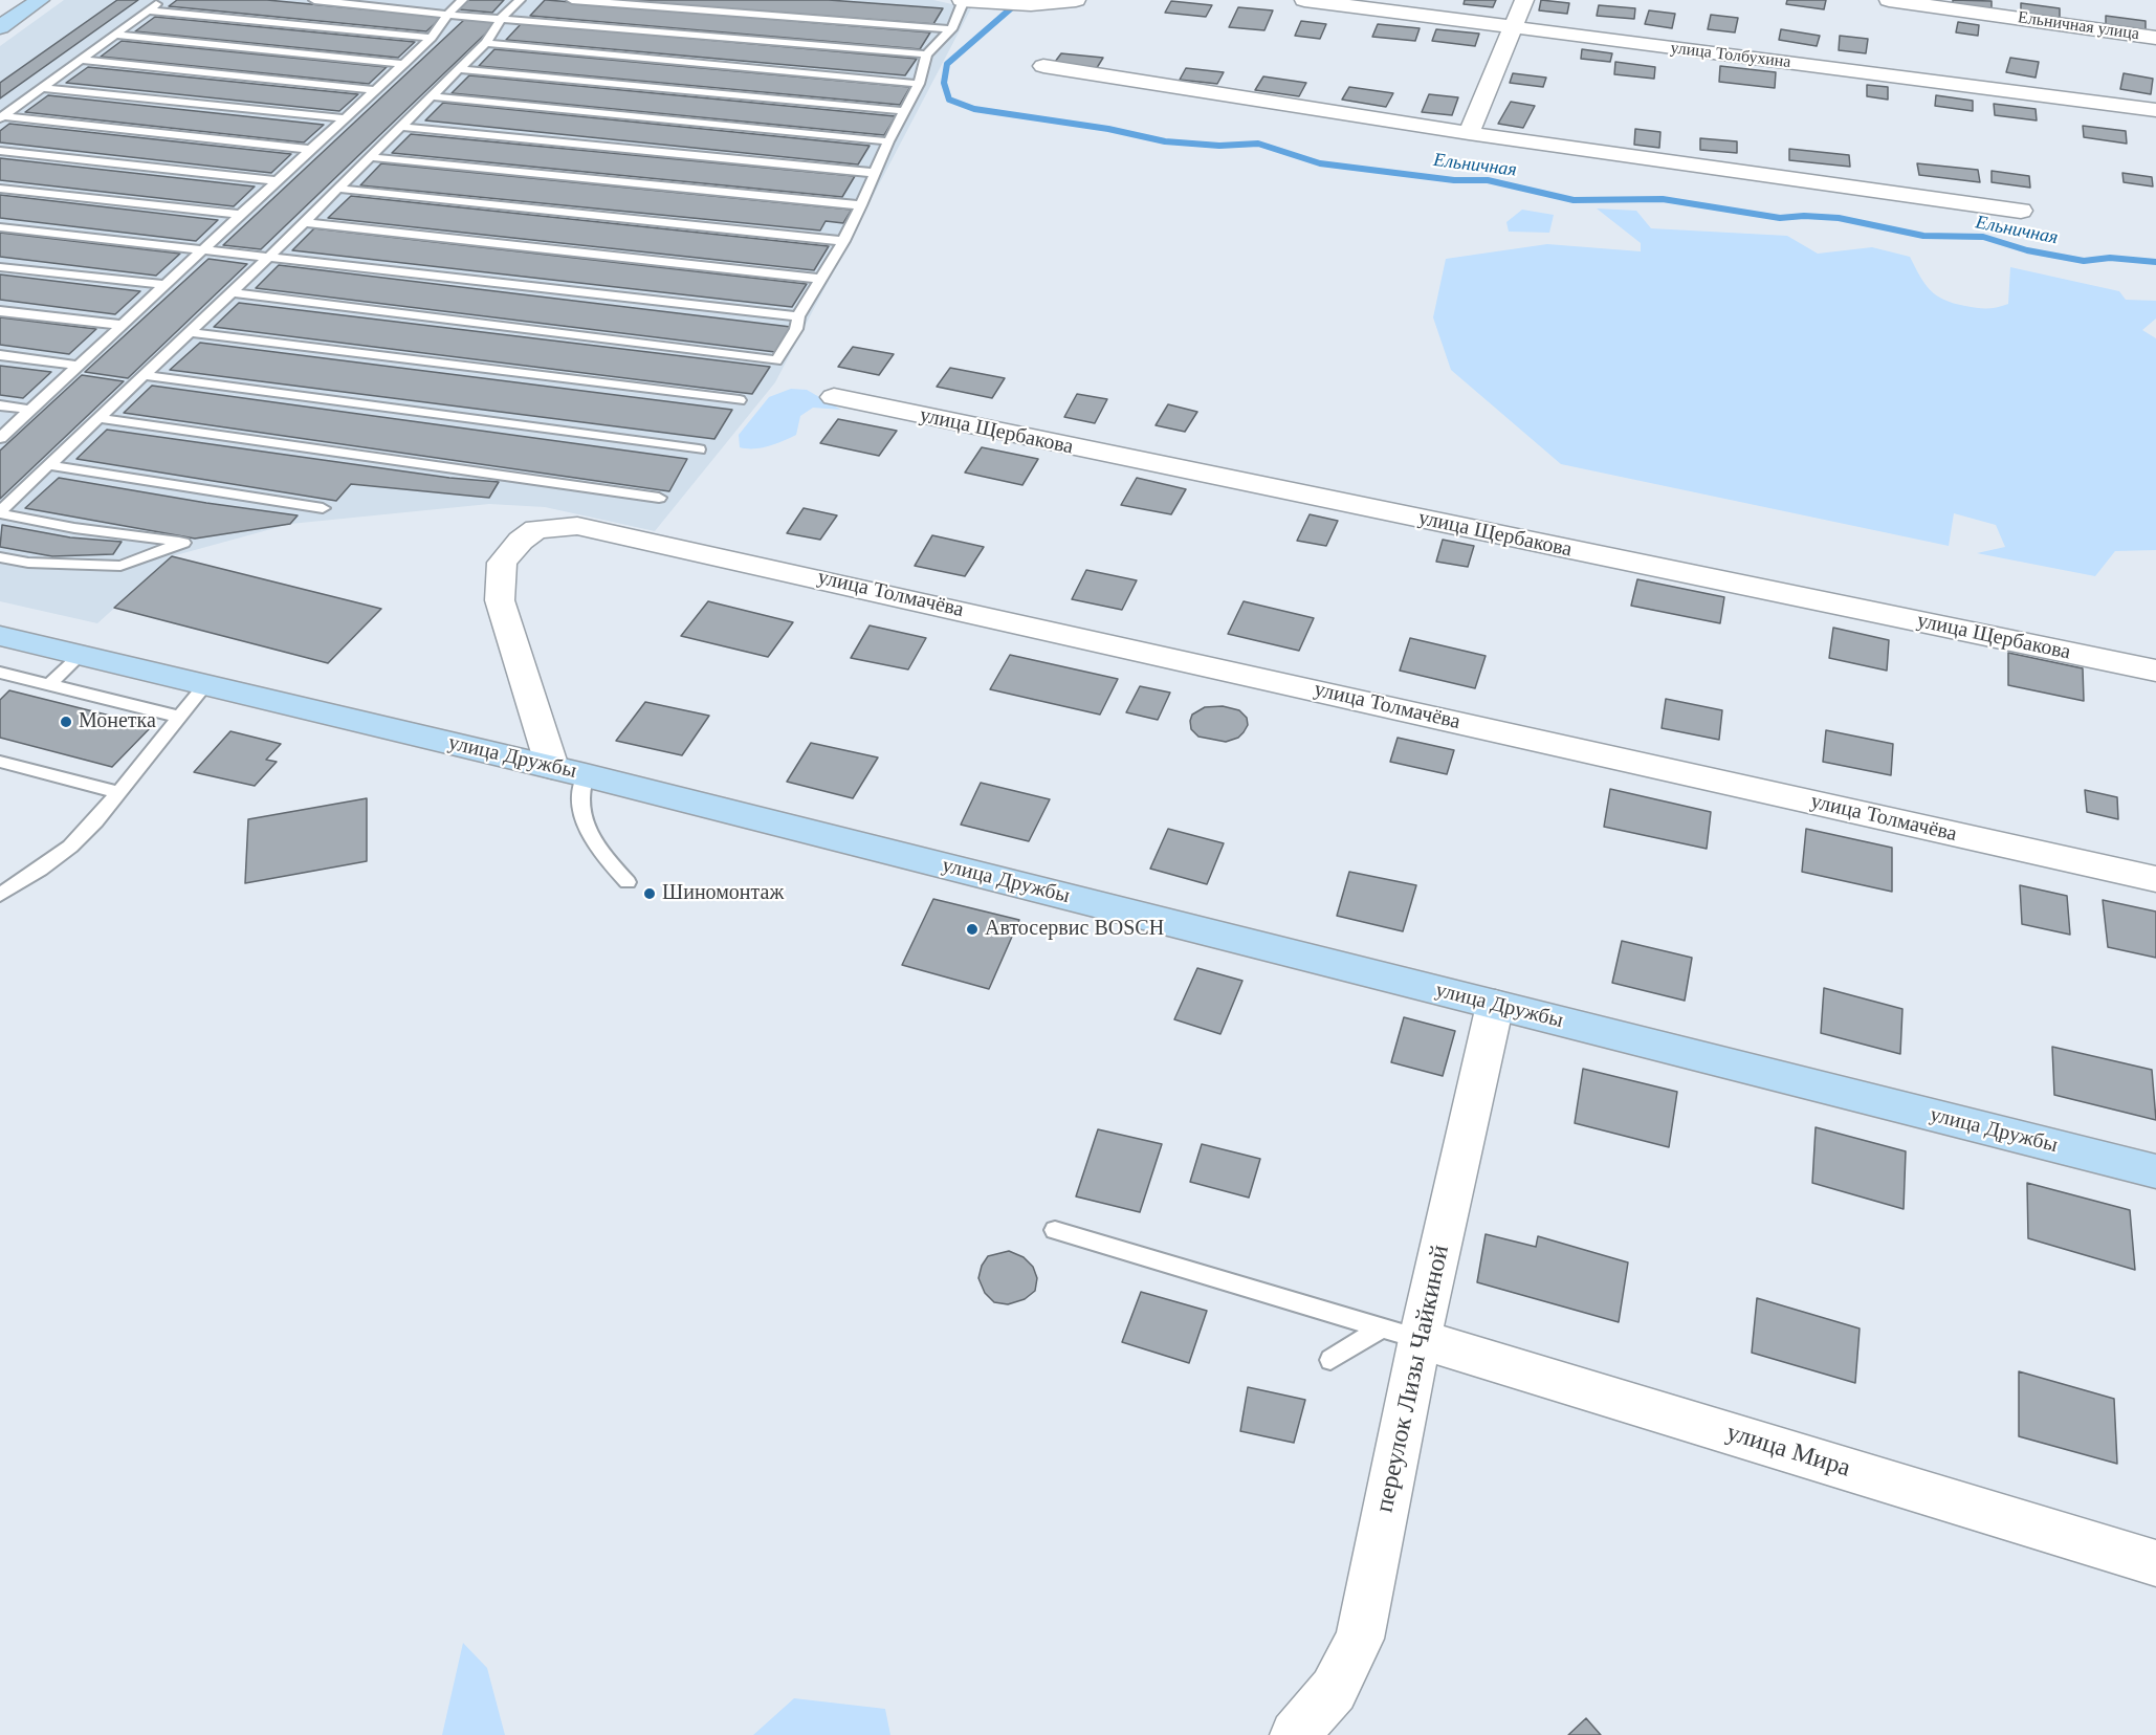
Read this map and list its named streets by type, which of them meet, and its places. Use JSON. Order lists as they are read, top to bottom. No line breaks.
{"streets":{"street":["Ельничная улица","улица Толбухина","улица Щербакова","улица Толмачёва","улица Дружбы","переулок Лизы Чайкиной","улица Мира"]},"crossings":[["улица Толмачёва","улица Дружбы"],["улица Дружбы","переулок Лизы Чайкиной"],["переулок Лизы Чайкиной","улица Мира"]],"water":["Ельничная"],"places":["Монетка","Шиномонтаж","Автосервис BOSCH"]}
